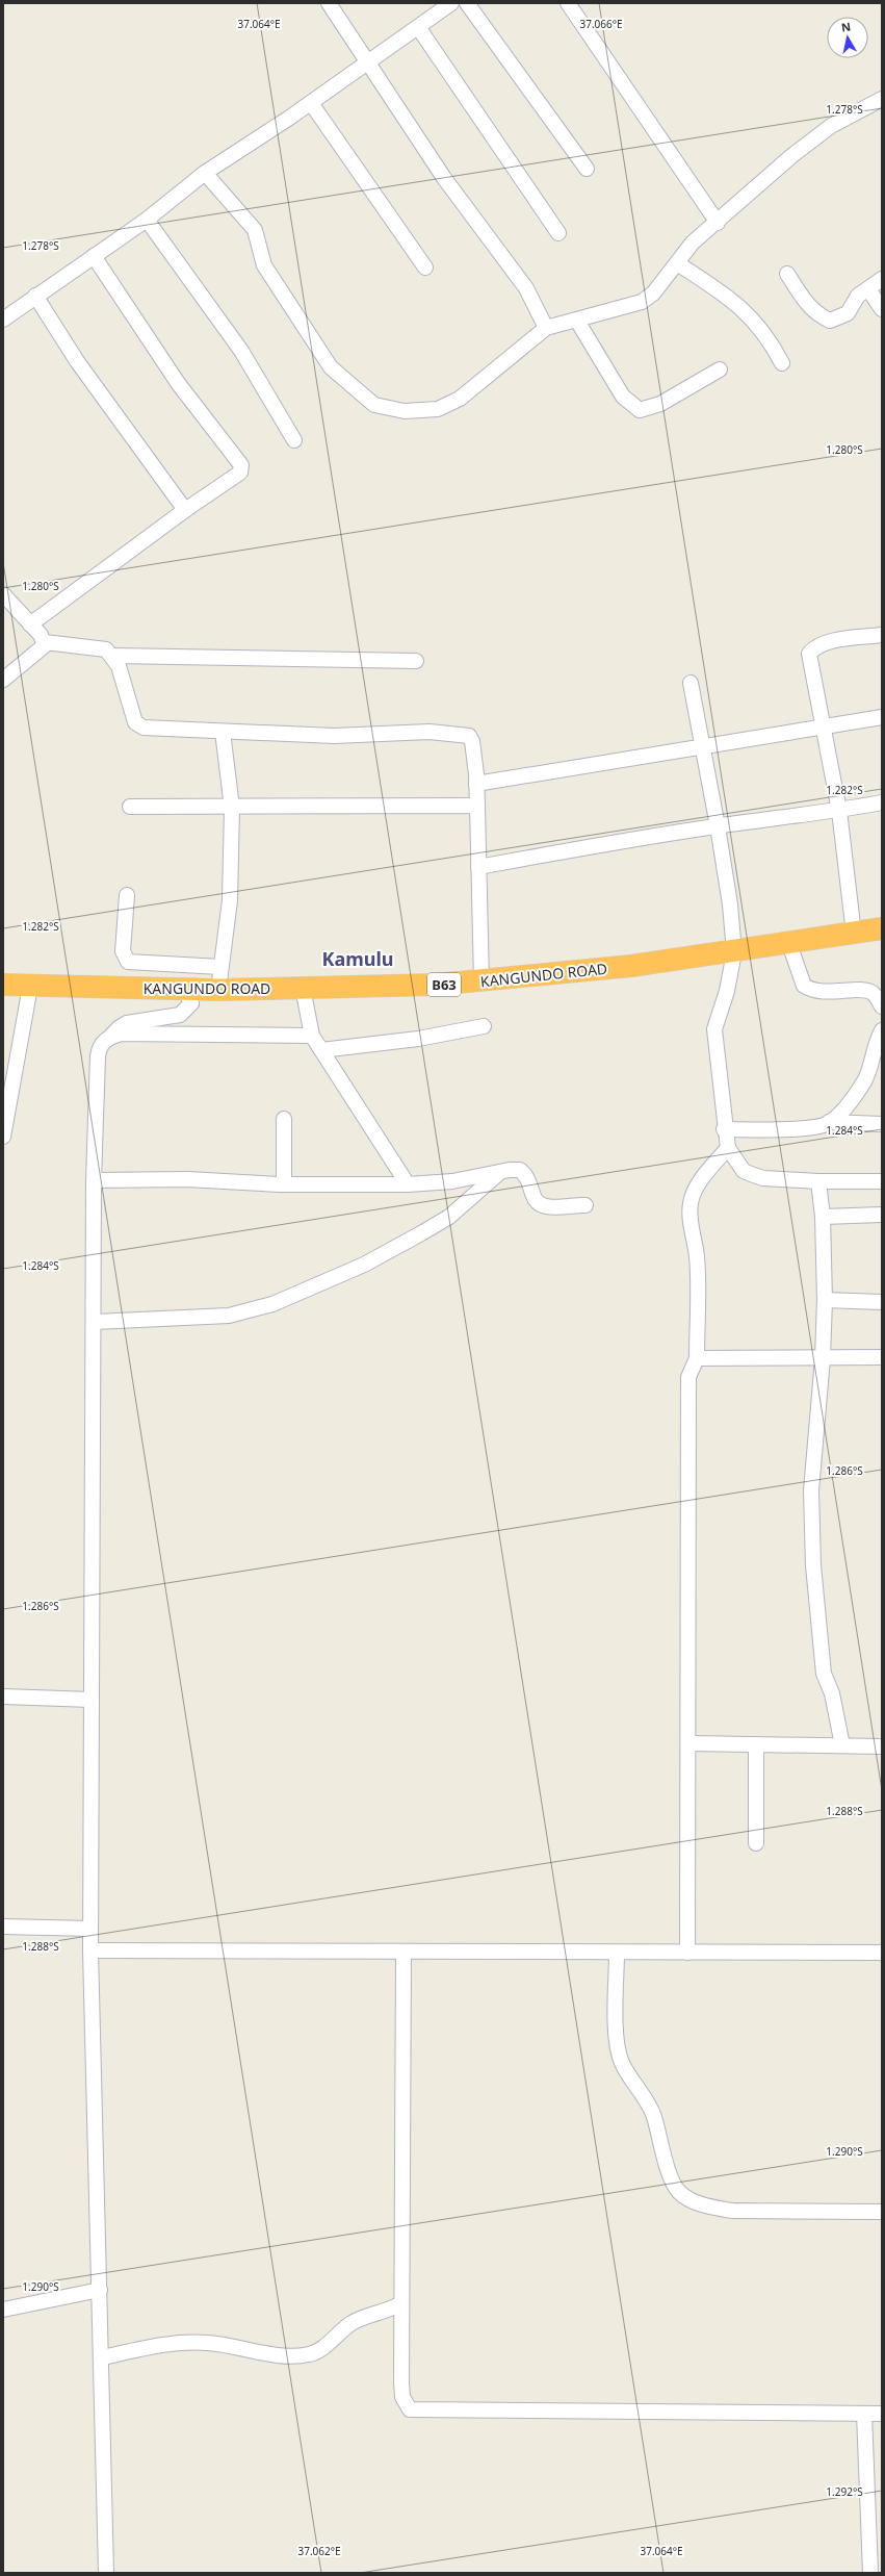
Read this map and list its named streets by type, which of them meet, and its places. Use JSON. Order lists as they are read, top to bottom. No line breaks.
{"streets":{"highway":["KANGUNDO ROAD","B63"]},"districts":["Kamulu"],"north":"top","coordinates":["37.064°E","37.066°E","1.278°S","1.280°S","1.282°S","1.284°S","1.286°S","1.288°S","1.290°S","1.292°S","37.062°E"]}
